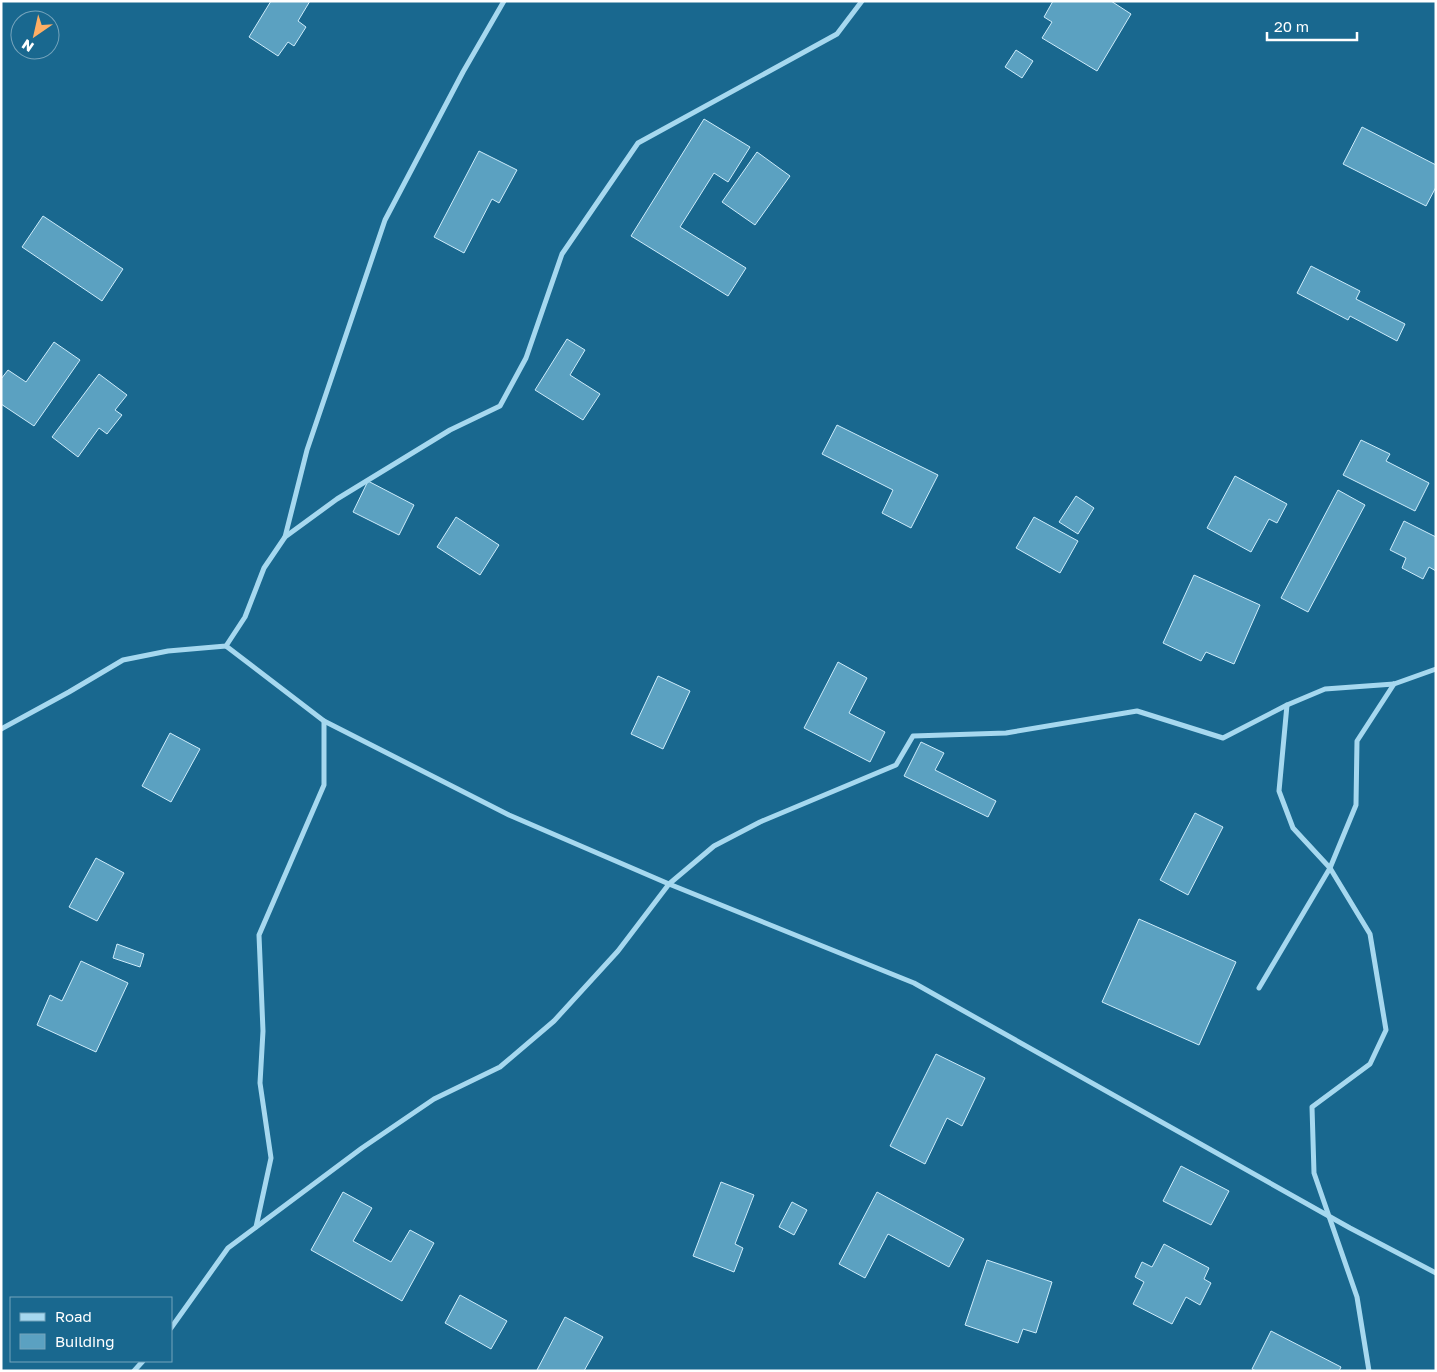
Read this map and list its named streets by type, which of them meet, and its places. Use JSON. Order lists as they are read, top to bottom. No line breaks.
{"legend":["Road","Building"],"scale_bar":"20 m","north":"bottom left"}
